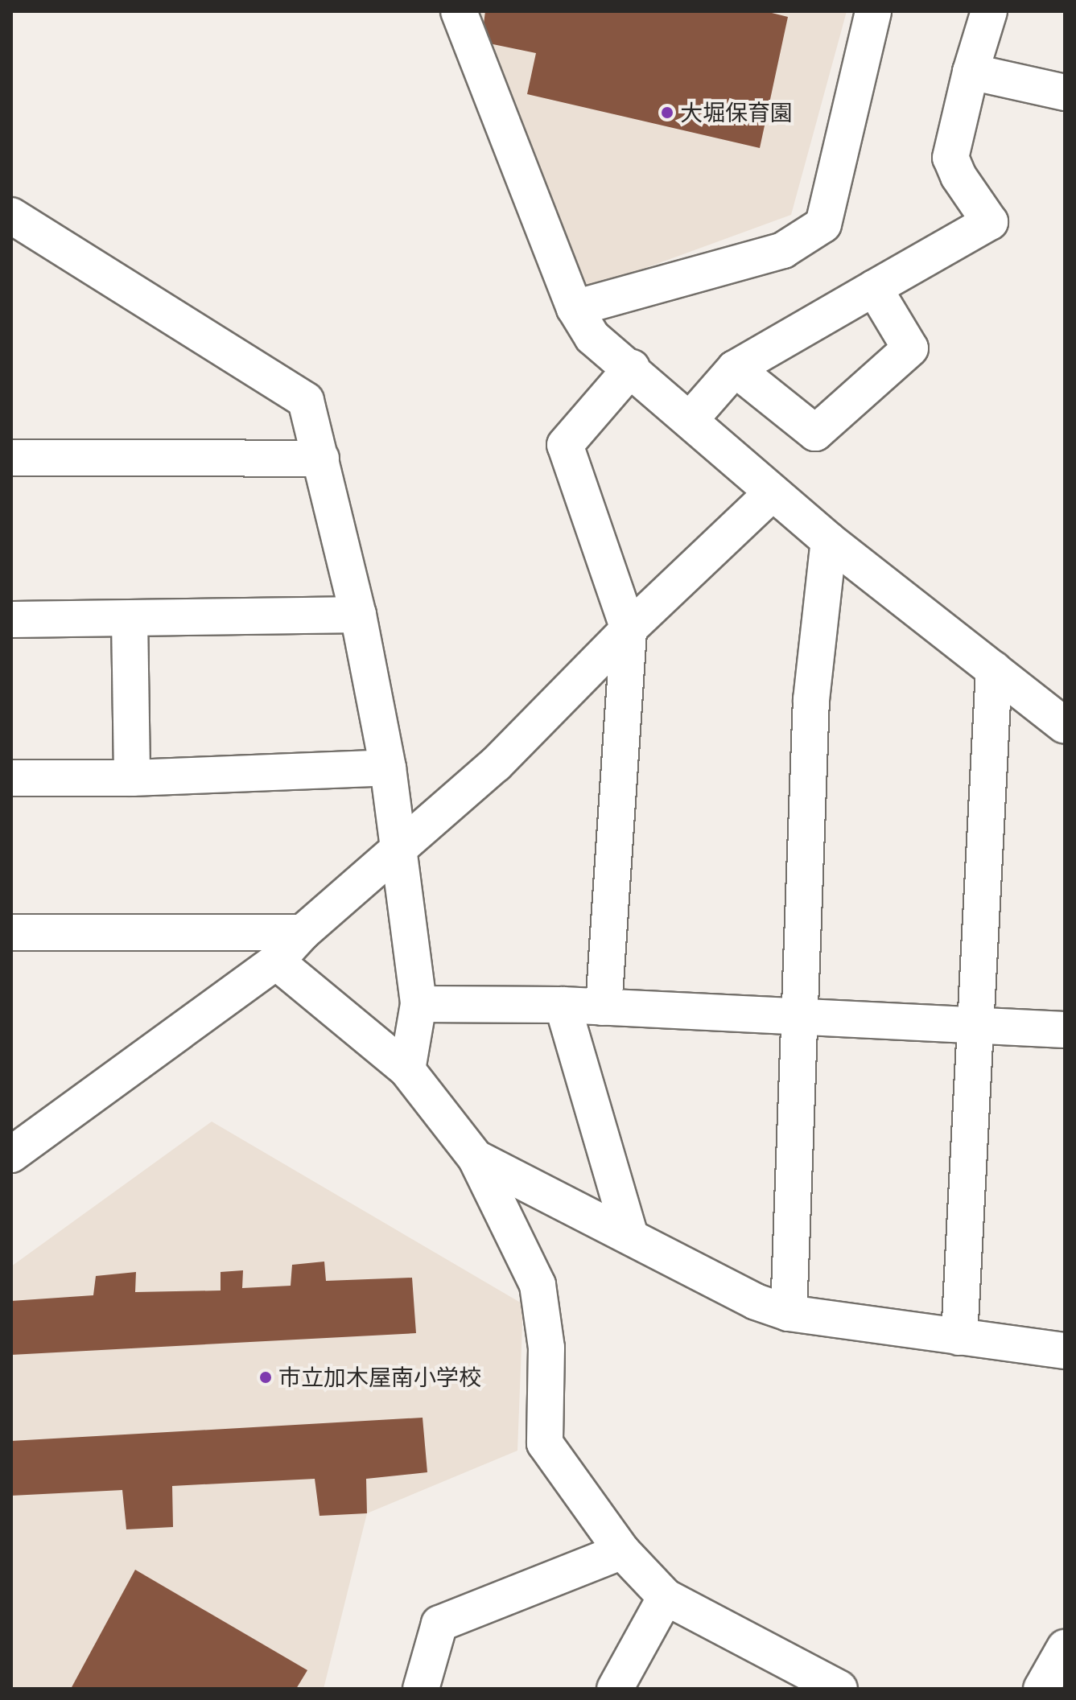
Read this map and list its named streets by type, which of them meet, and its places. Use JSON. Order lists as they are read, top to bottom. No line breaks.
{"places":["大堀保育園","市立加木屋南小学校"]}
